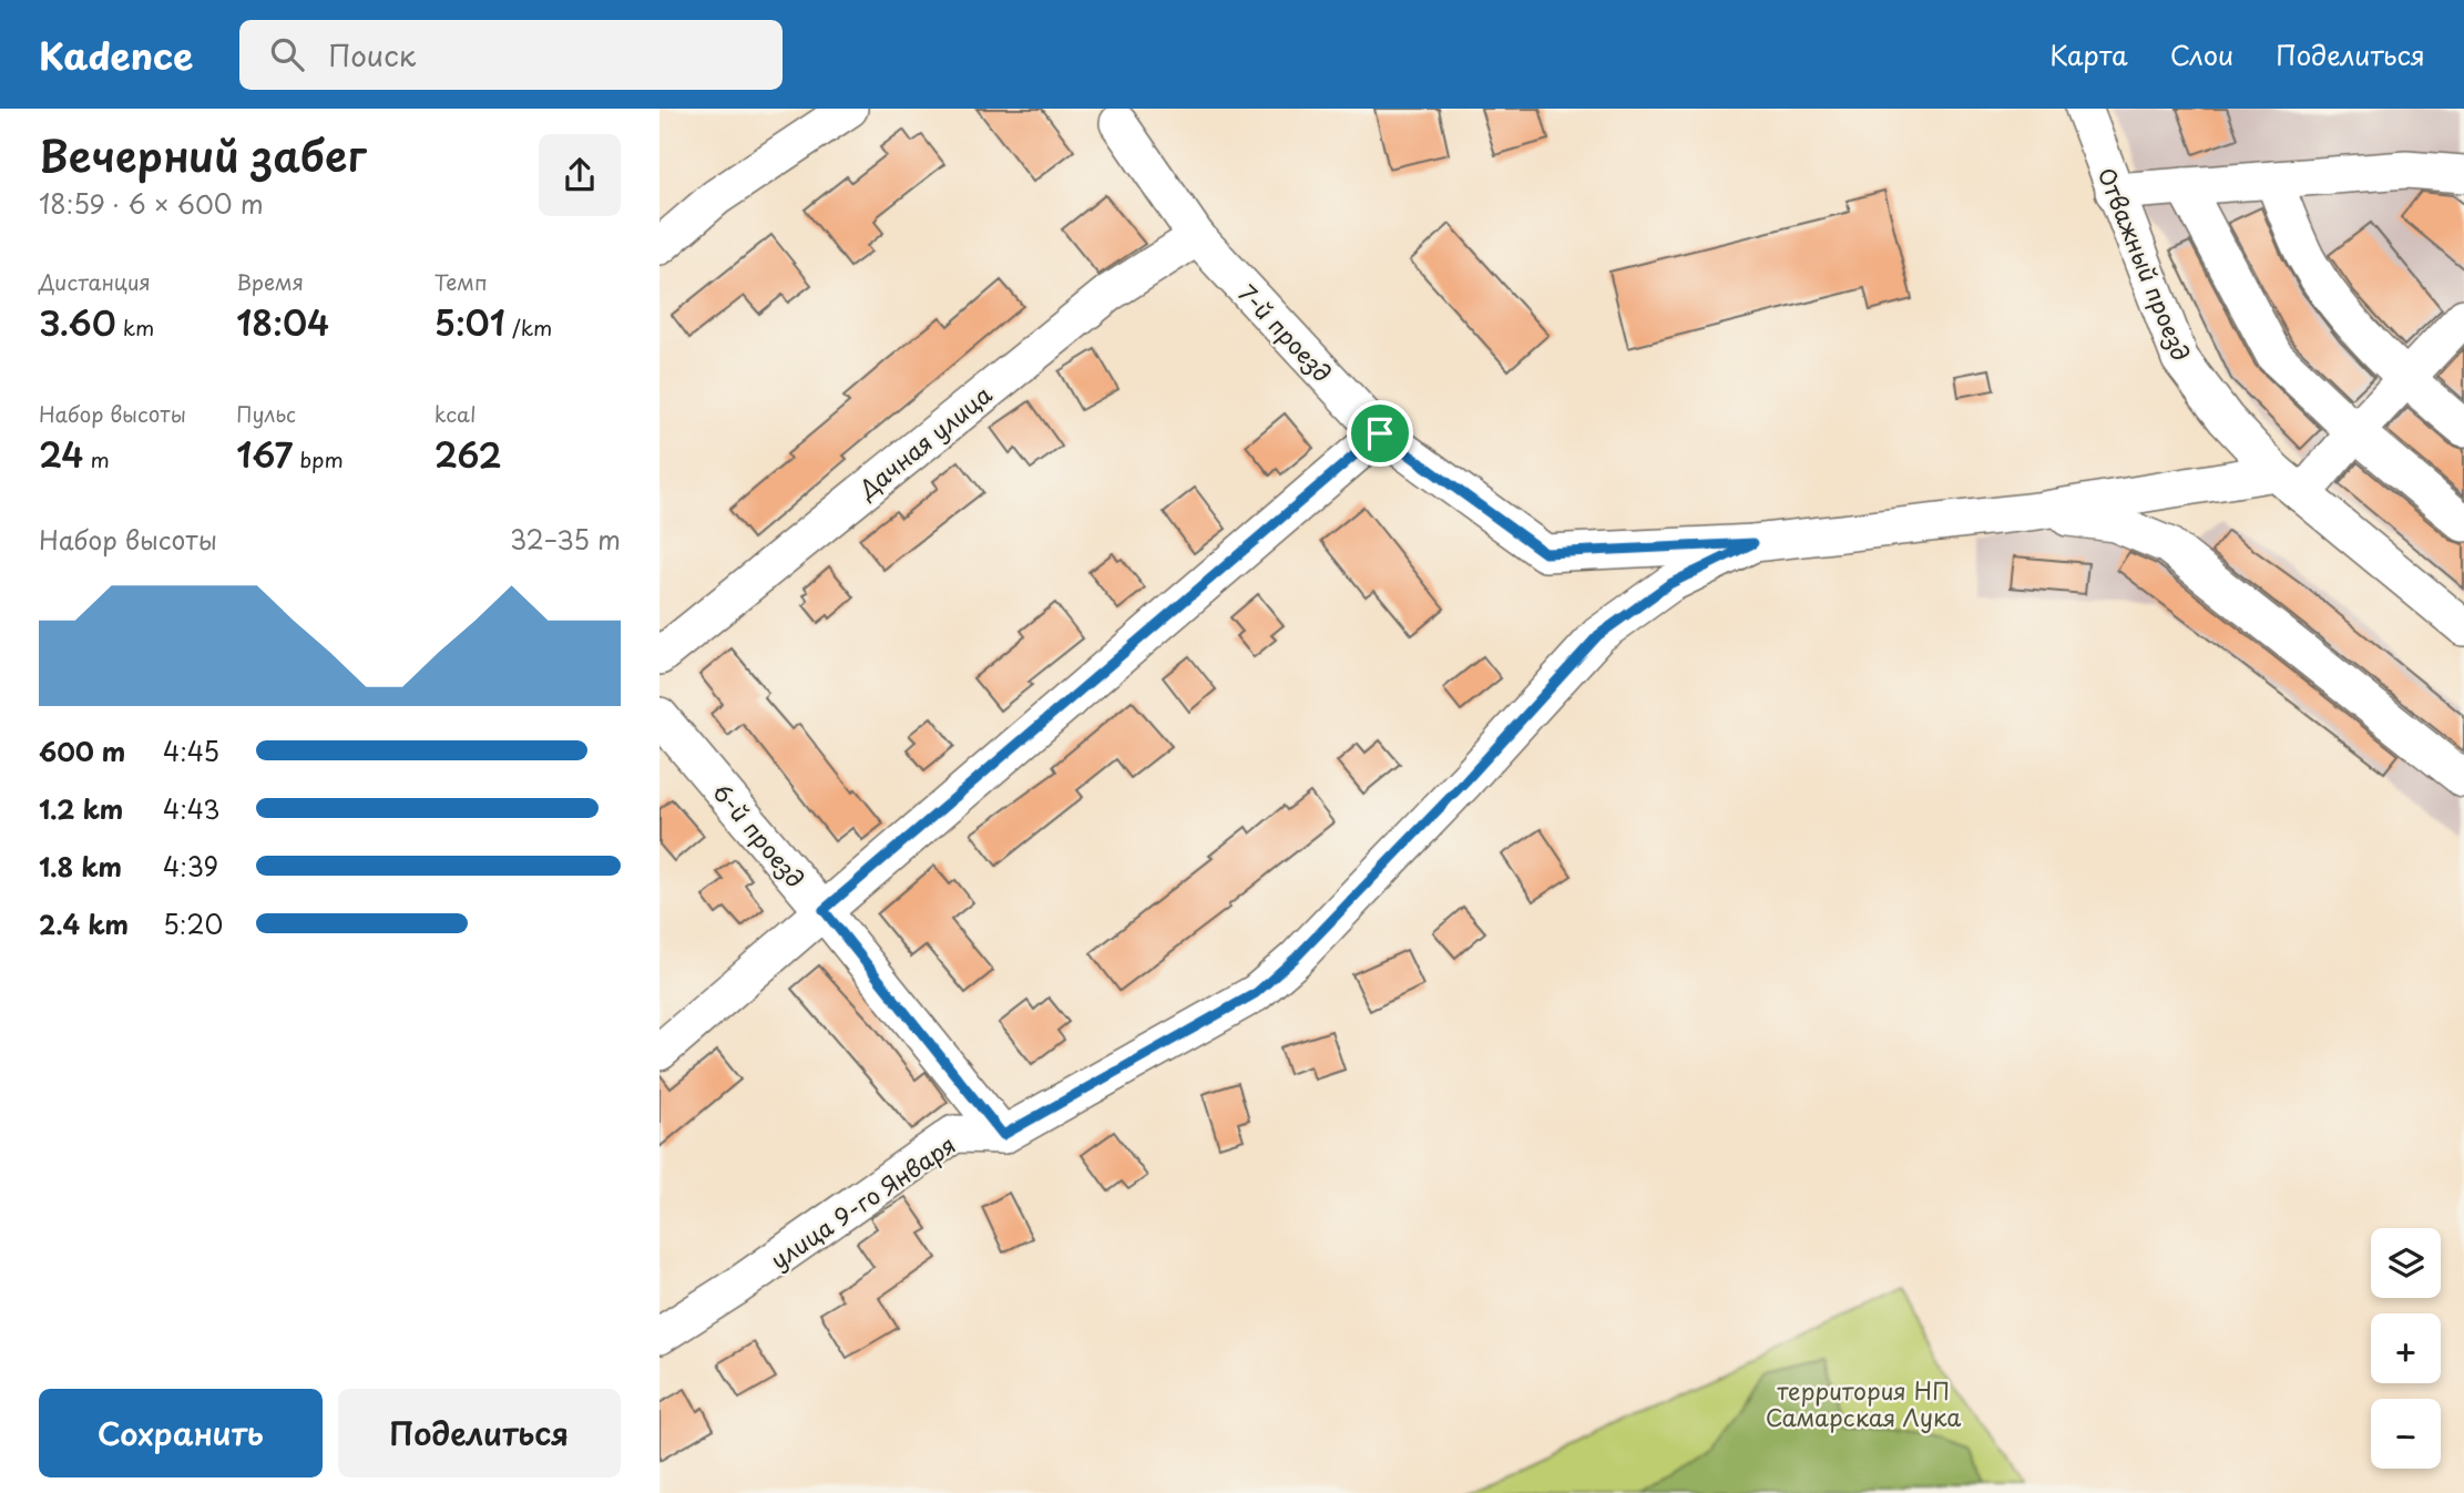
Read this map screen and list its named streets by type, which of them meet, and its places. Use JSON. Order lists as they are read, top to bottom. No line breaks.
{"streets":{"street":["Отважный проезд","7-й проезд","Дачная улица","6-й проезд","улица 9-го Января"]},"crossings":[["Отважный проезд","7-й проезд"],["7-й проезд","Дачная улица"],["6-й проезд","улица 9-го Января"]],"parks":["территория НП Самарская Лука"],"page":{"header":"Kadence","search":"Поиск","nav":["Карта","Слои","Поделиться"],"heading":["Вечерний забег","18:59 · 6 × 600 m"],"stats":[["Дистанция","3.60 km"],["Время","18:04"],["Темп","5:01 /km"],["Набор высоты","24 m"],["Пульс","167 bpm"],["kcal","262"]],"chart":["Набор высоты","32–35 m"],"list":[{"name":"600 m","note":"4:45"},{"name":"1.2 km","note":"4:43"},{"name":"1.8 km","note":"4:39"},{"name":"2.4 km","note":"5:20"}],"map_buttons":["+","−"],"buttons":["Сохранить","Поделиться"]}}
